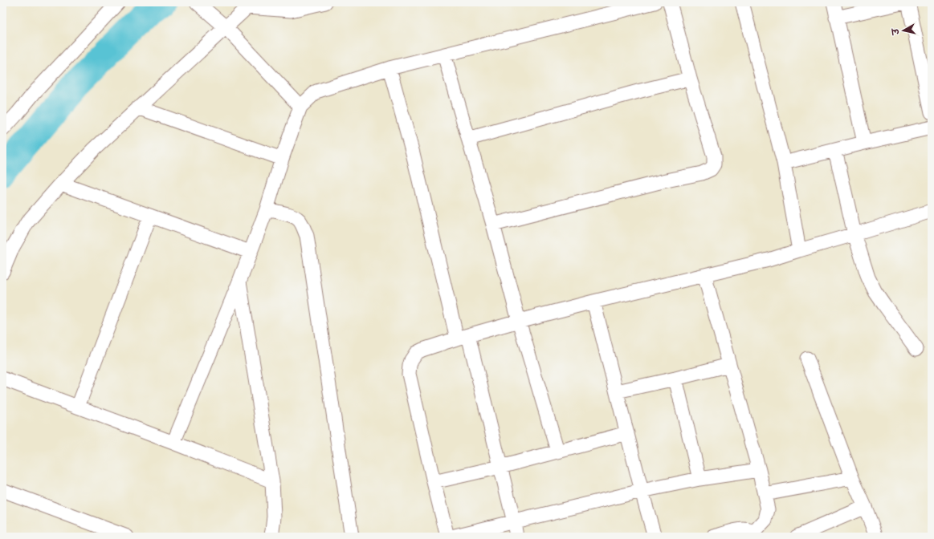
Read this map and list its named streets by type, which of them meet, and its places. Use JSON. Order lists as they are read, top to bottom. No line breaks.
{"north":"left"}
